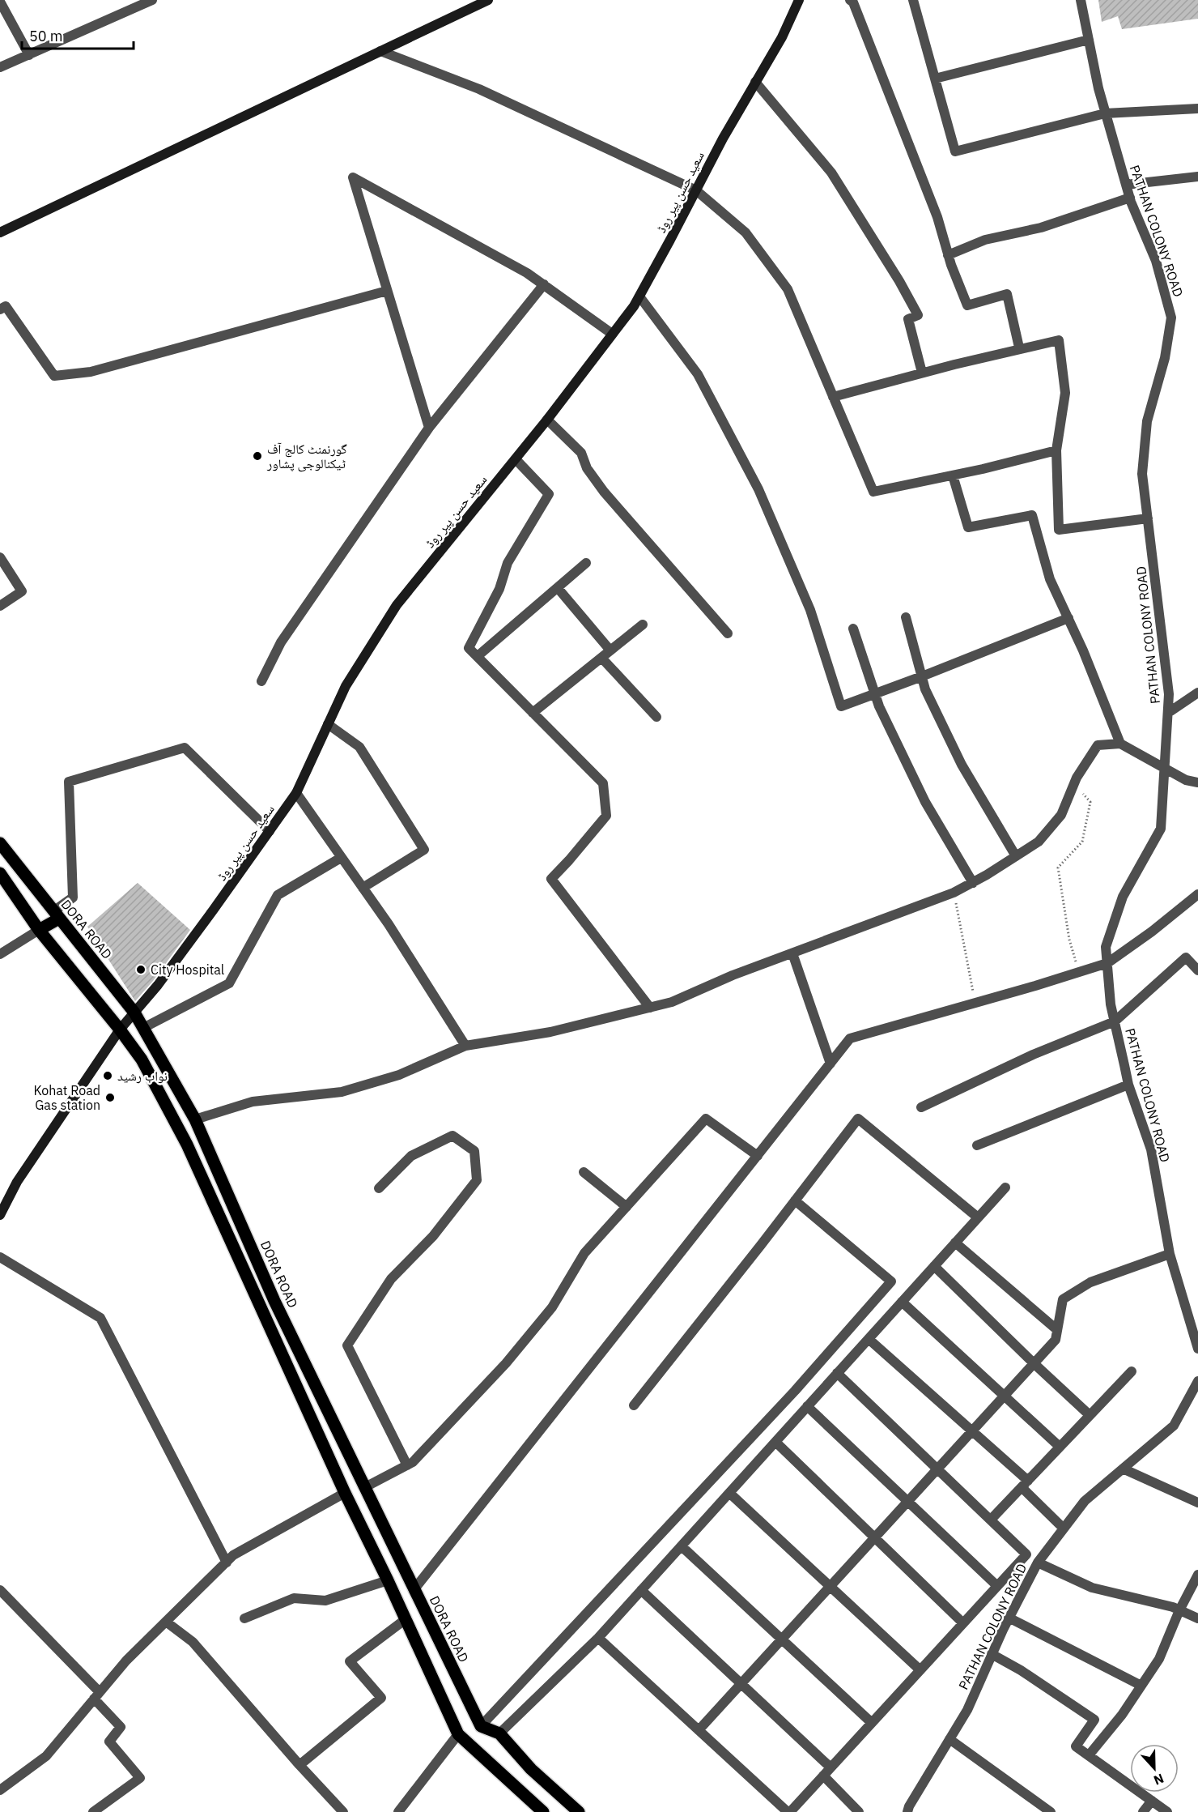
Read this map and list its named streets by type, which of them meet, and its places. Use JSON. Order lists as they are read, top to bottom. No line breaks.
{"streets":{"main road":["DORA ROAD"],"street":["سعید حسن پیر روڈ","PATHAN COLONY ROAD"]},"crossings":[["سعید حسن پیر روڈ","DORA ROAD"]],"places":["گورنمنٹ کالج آف ٹیکنالوجی پشاور","City Hospital","نواب رشید","Kohat Road Gas station"],"scale_bar":"50 m","north":"bottom"}
